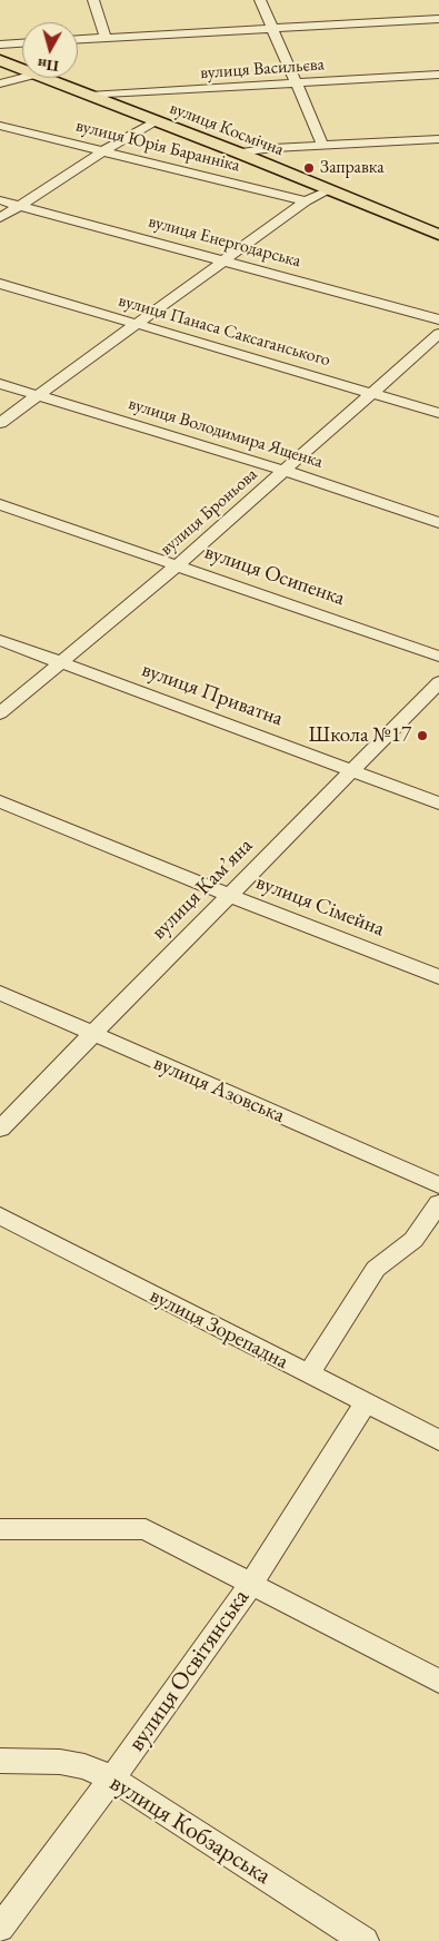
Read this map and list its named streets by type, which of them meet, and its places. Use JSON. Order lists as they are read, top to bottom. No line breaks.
{"streets":{"main road":["вулиця Космічна"],"street":["вулиця Васильєва","вулиця Юрія Баранніка","вулиця Енергодарська","вулиця Панаса Саксаганського","вулиця Володимира Ященка","вулиця Броньова","вулиця Осипенка","вулиця Приватна","вулиця Кам’яна","вулиця Сімейна","вулиця Азовська","вулиця Зорепадна","вулиця Освітянська","вулиця Кобзарська"]},"crossings":[["вулиця Васильєва","вулиця Космічна"],["вулиця Панаса Саксаганського","вулиця Броньова"],["вулиця Володимира Ященка","вулиця Броньова"],["вулиця Броньова","вулиця Осипенка"],["вулиця Броньова","вулиця Приватна"],["вулиця Приватна","вулиця Кам’яна"],["вулиця Кам’яна","вулиця Сімейна"],["вулиця Кам’яна","вулиця Азовська"],["вулиця Зорепадна","вулиця Освітянська"],["вулиця Освітянська","вулиця Кобзарська"]],"places":["Заправка","Школа №17"],"north":"bottom"}
